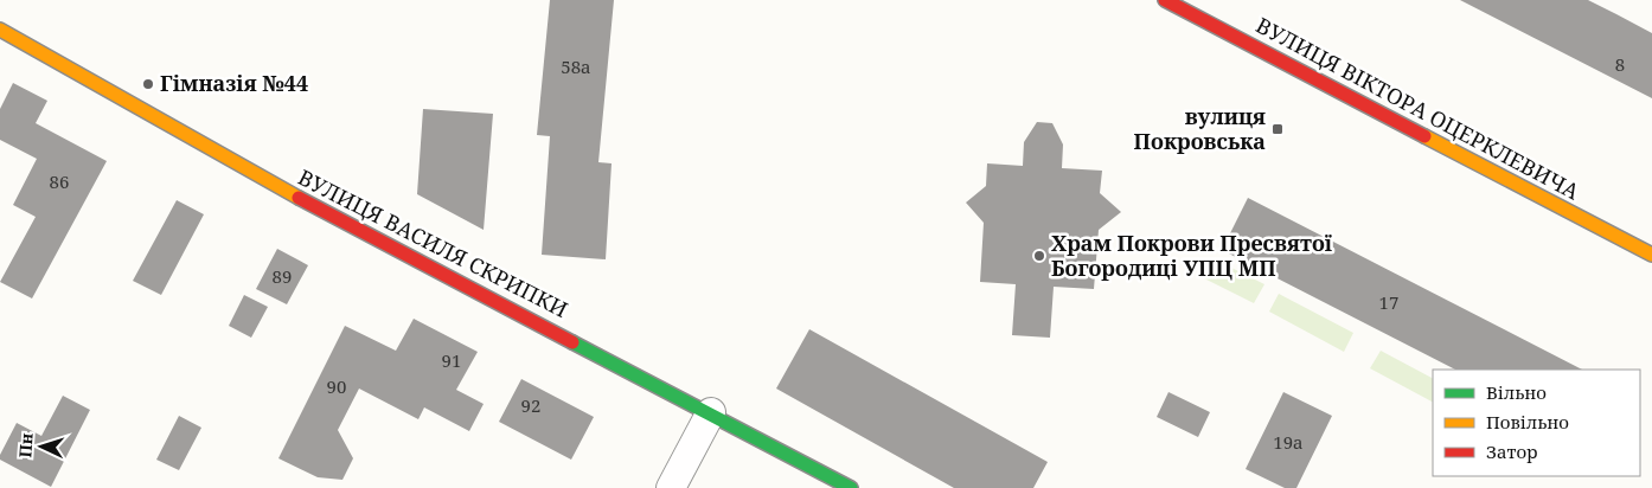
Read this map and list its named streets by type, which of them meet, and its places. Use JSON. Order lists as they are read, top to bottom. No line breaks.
{"streets":{"street":["ВУЛИЦЯ ВІКТОРА ОЦЕРКЛЕВИЧА","ВУЛИЦЯ ВАСИЛЯ СКРИПКИ"]},"places":{"other":["Гімназія №44","Храм Покрови Пресвятої Богородиці УПЦ МП"],"transit":["вулиця Покровська"]},"house_numbers":["8","58а","86","89","17","91","90","92","19а"],"legend":["Вільно","Повільно","Затор"],"north":"left"}
